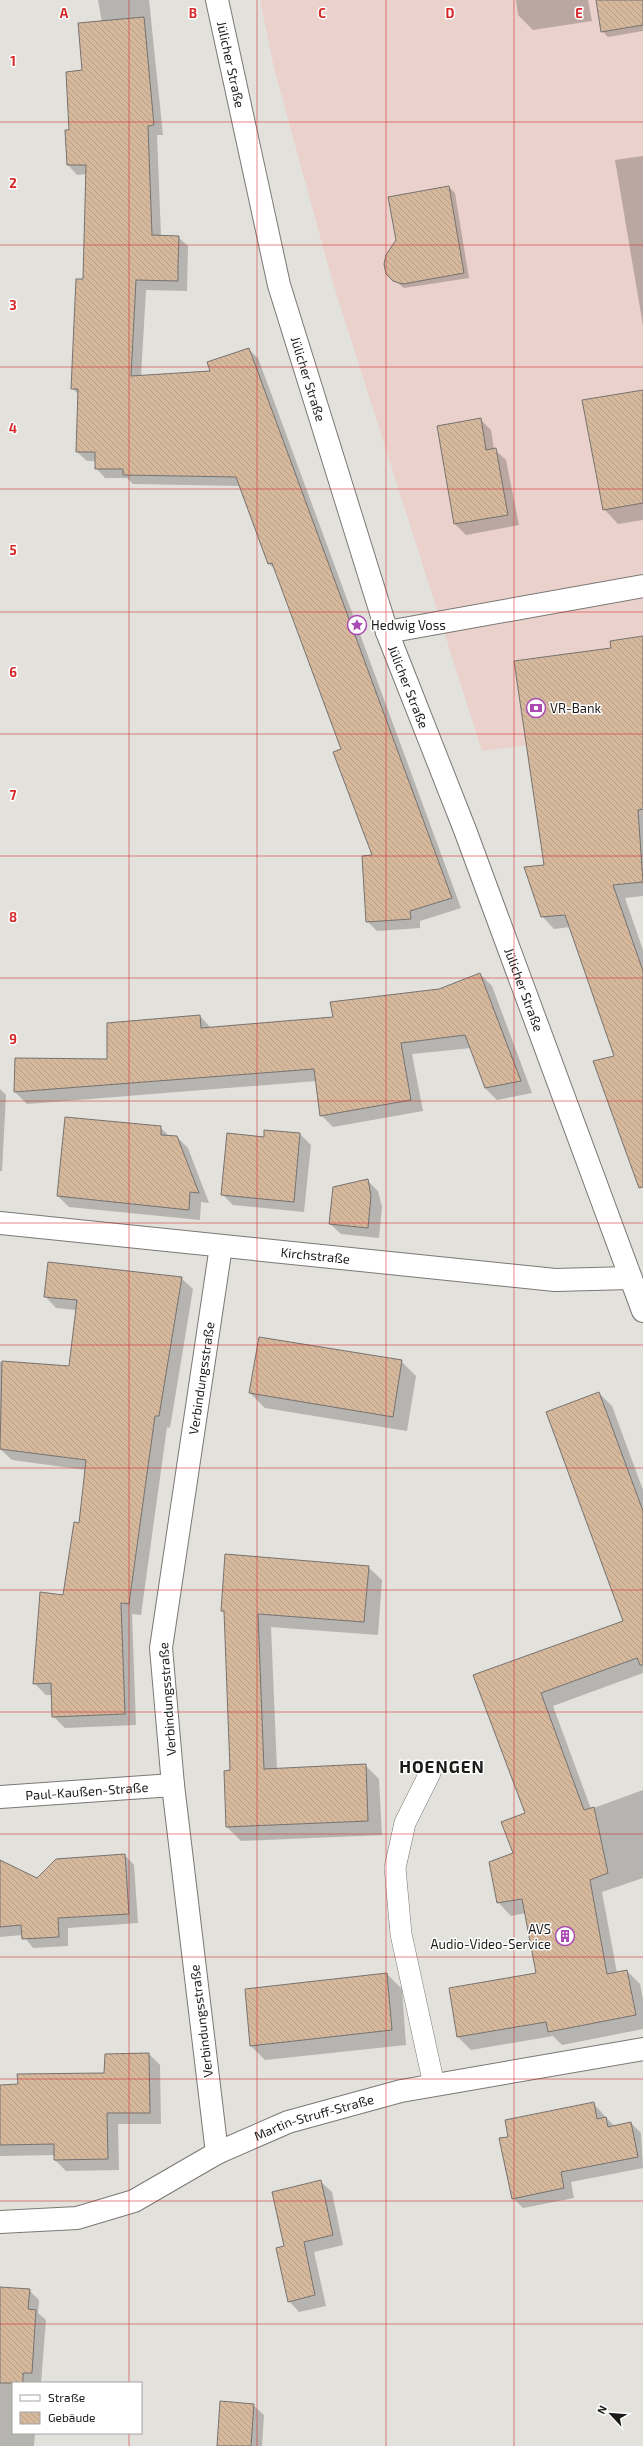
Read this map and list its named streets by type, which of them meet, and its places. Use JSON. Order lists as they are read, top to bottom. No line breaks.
{"streets":{"street":["Jülicher Straße","Kirchstraße","Verbindungsstraße","Paul-Kaußen-Straße","Martin-Struff-Straße"]},"crossings":[["Jülicher Straße","Kirchstraße"],["Kirchstraße","Verbindungsstraße"],["Verbindungsstraße","Paul-Kaußen-Straße"],["Verbindungsstraße","Martin-Struff-Straße"]],"districts":["HOENGEN"],"places":{"place":["Hedwig Voss"],"bank":["VR-Bank"],"building":["AVS Audio-Video-Service"]},"legend":["Straße","Gebäude"],"north":"top left","grid":{"columns":["A","B","C","D","E"],"rows":["1","2","3","4","5","6","7","8","9"]}}
